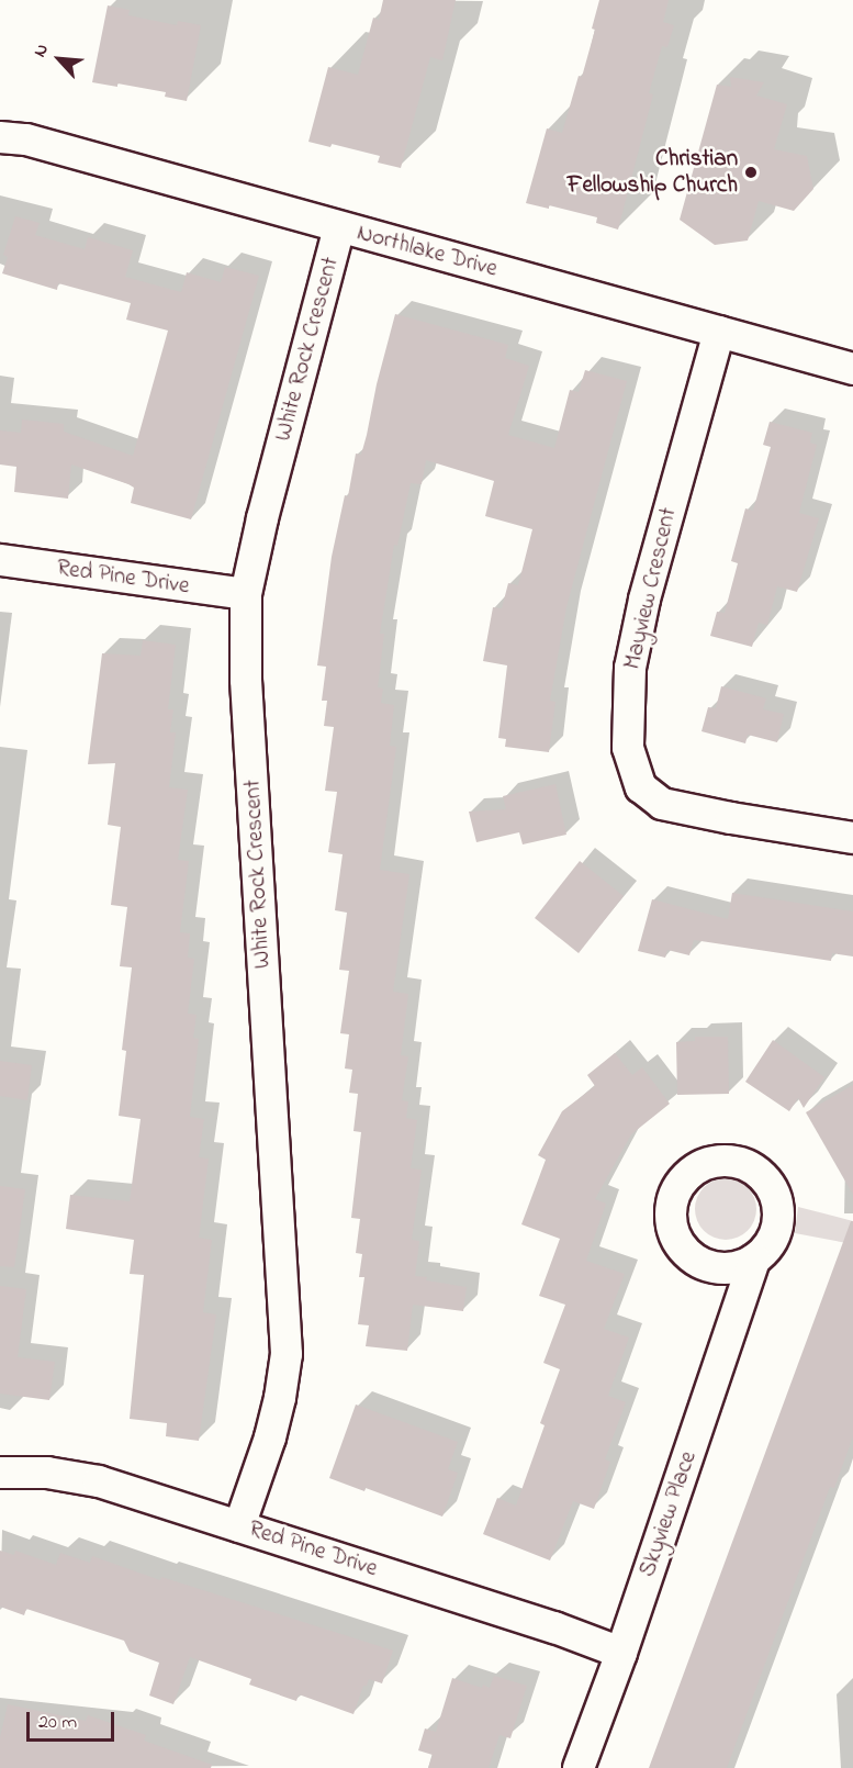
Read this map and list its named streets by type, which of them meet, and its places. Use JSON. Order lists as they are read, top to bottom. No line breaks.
{"streets":{"street":["Northlake Drive","White Rock Crescent","Red Pine Drive","Mayview Crescent","Skyview Place"]},"crossings":[["Northlake Drive","White Rock Crescent"],["Northlake Drive","Mayview Crescent"],["White Rock Crescent","Red Pine Drive"],["Red Pine Drive","Skyview Place"]],"places":["Christian Fellowship Church"],"scale_bar":"20 m","north":"top left"}
